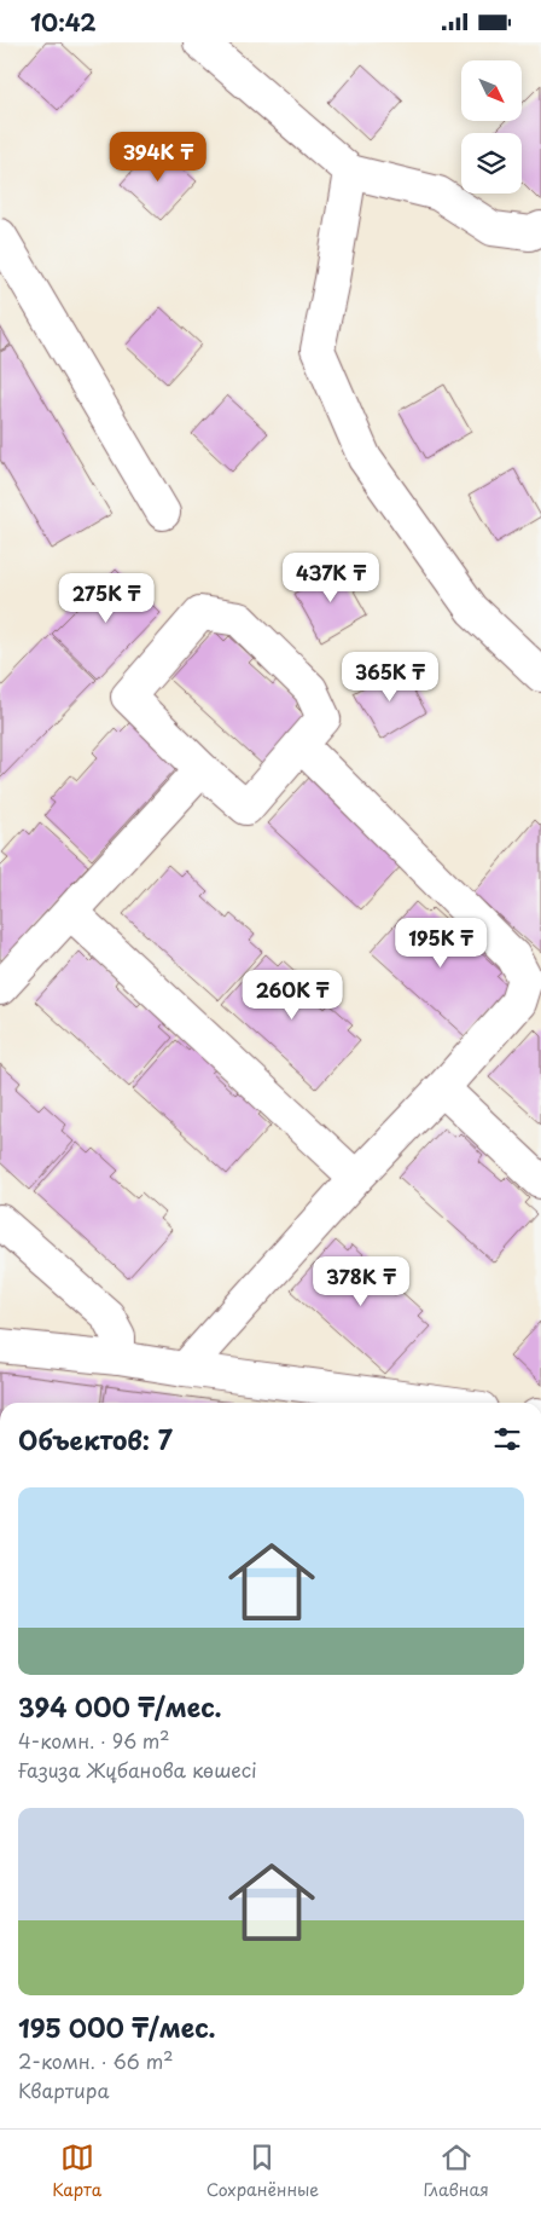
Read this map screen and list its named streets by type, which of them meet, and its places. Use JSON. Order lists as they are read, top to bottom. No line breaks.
{"north":"bottom right","page":{"status":"10:42","price":["394K ₸","437K ₸","275K ₸","365K ₸","195K ₸","260K ₸","378K ₸"],"heading":"Объектов: 7","list":[{"name":"394 000 ₸/мес.","note":"4-комн. · 96 m² · Ғазиза Жұбанова көшесі"},{"name":"195 000 ₸/мес.","note":"2-комн. · 66 m² · Квартира"}],"tabs":["Карта","Сохранённые","Главная"]}}
